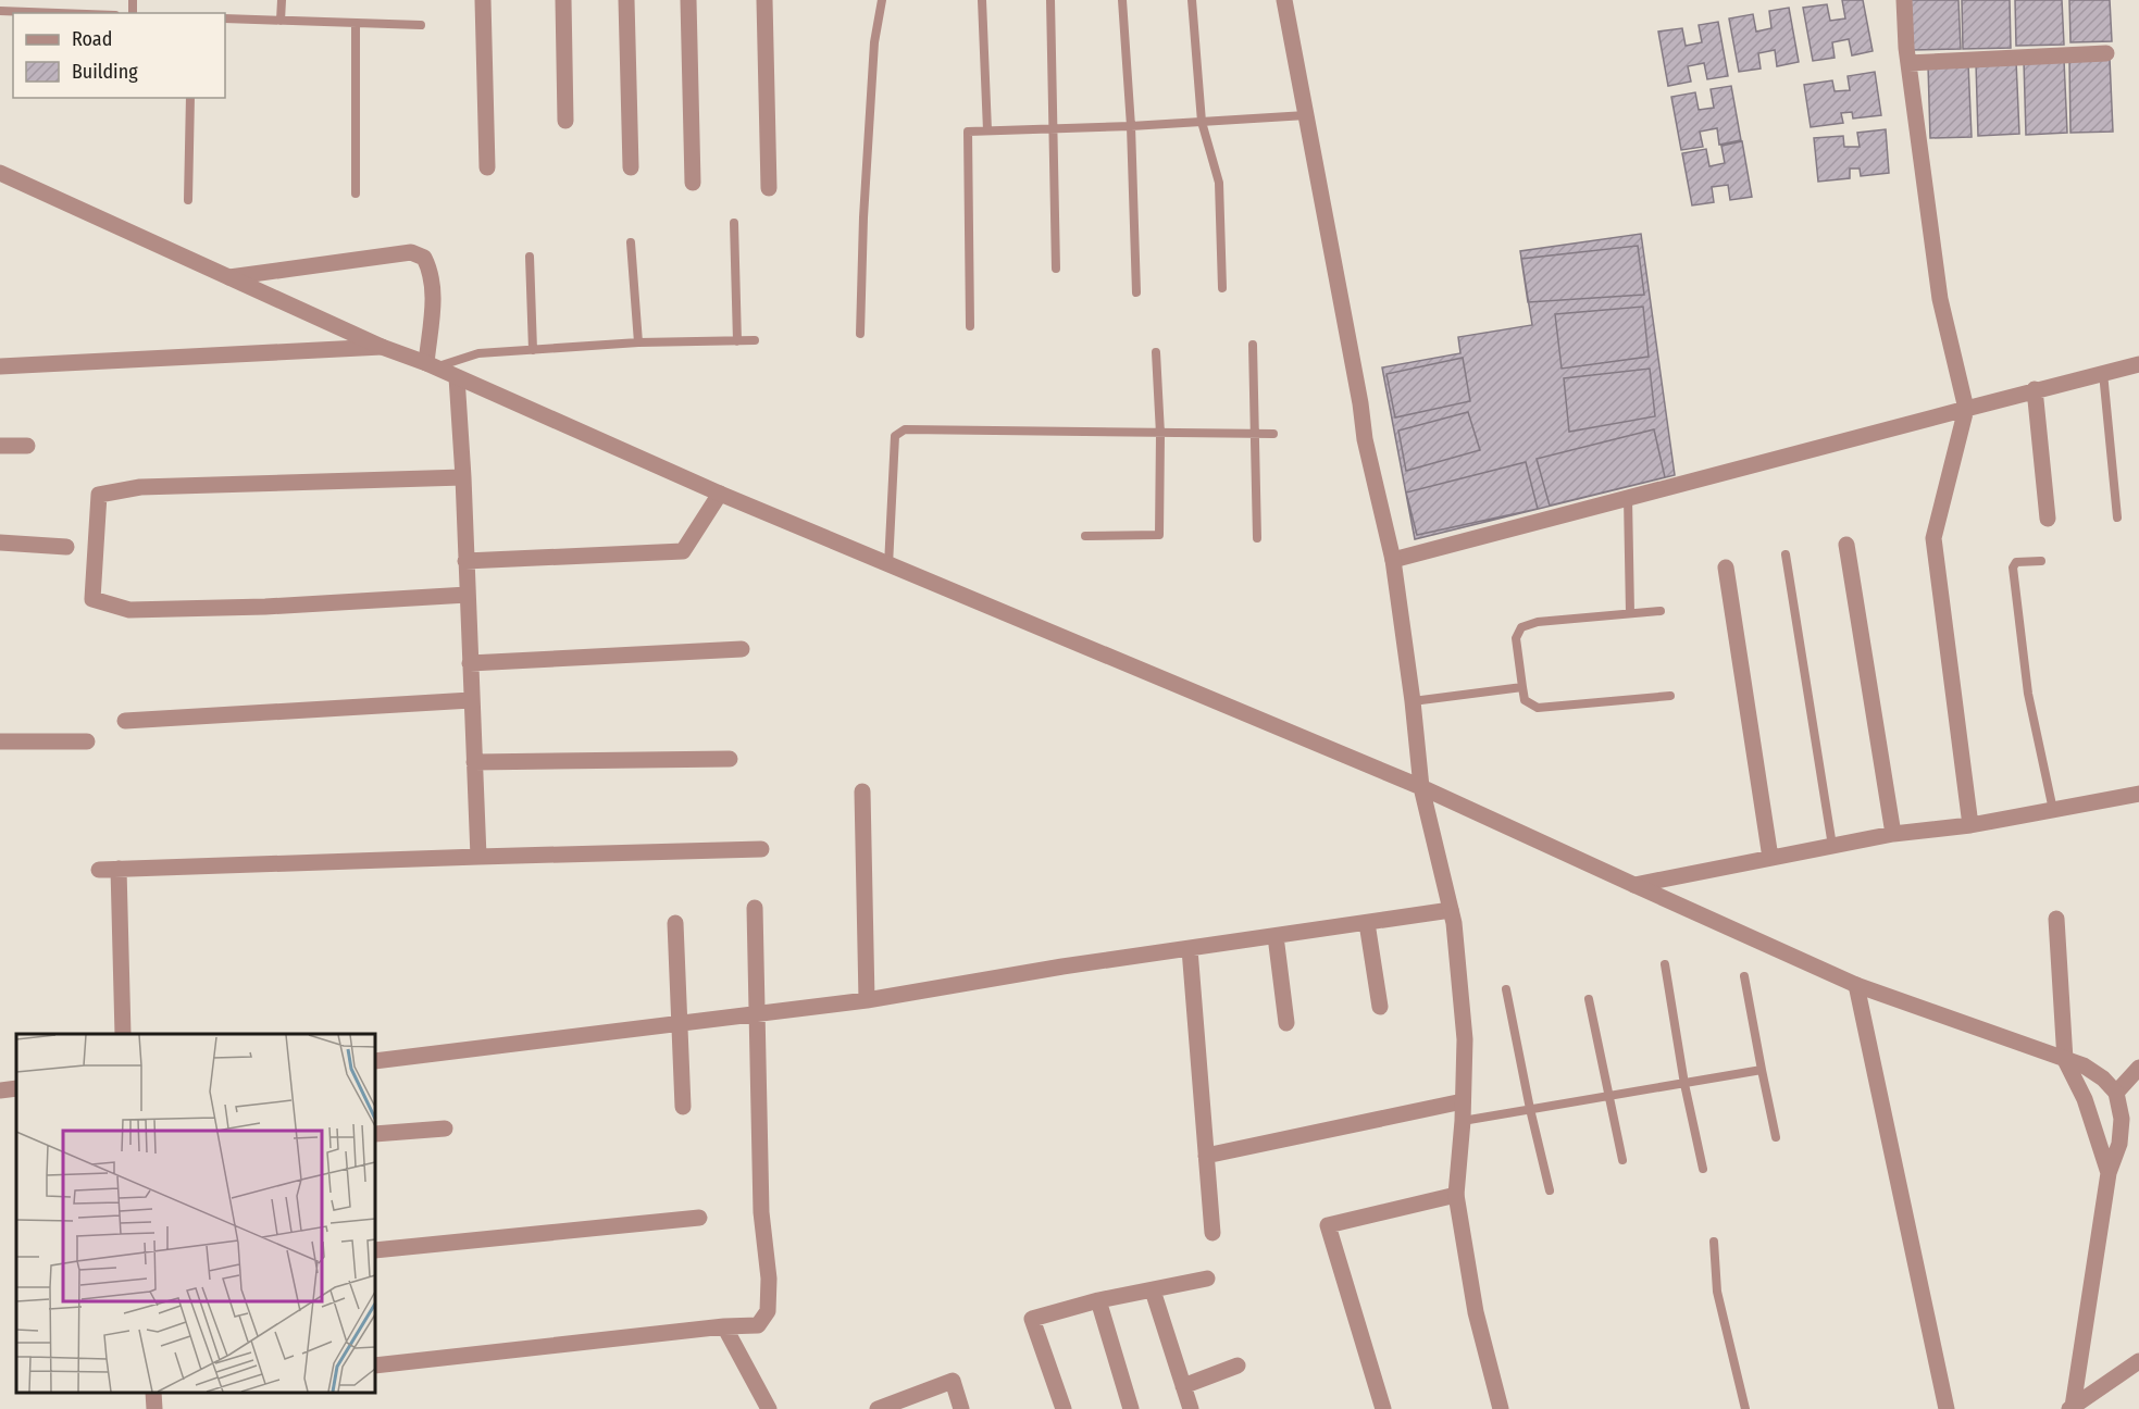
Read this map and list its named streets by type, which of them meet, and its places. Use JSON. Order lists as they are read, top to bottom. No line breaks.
{"legend":["Road","Building"]}
